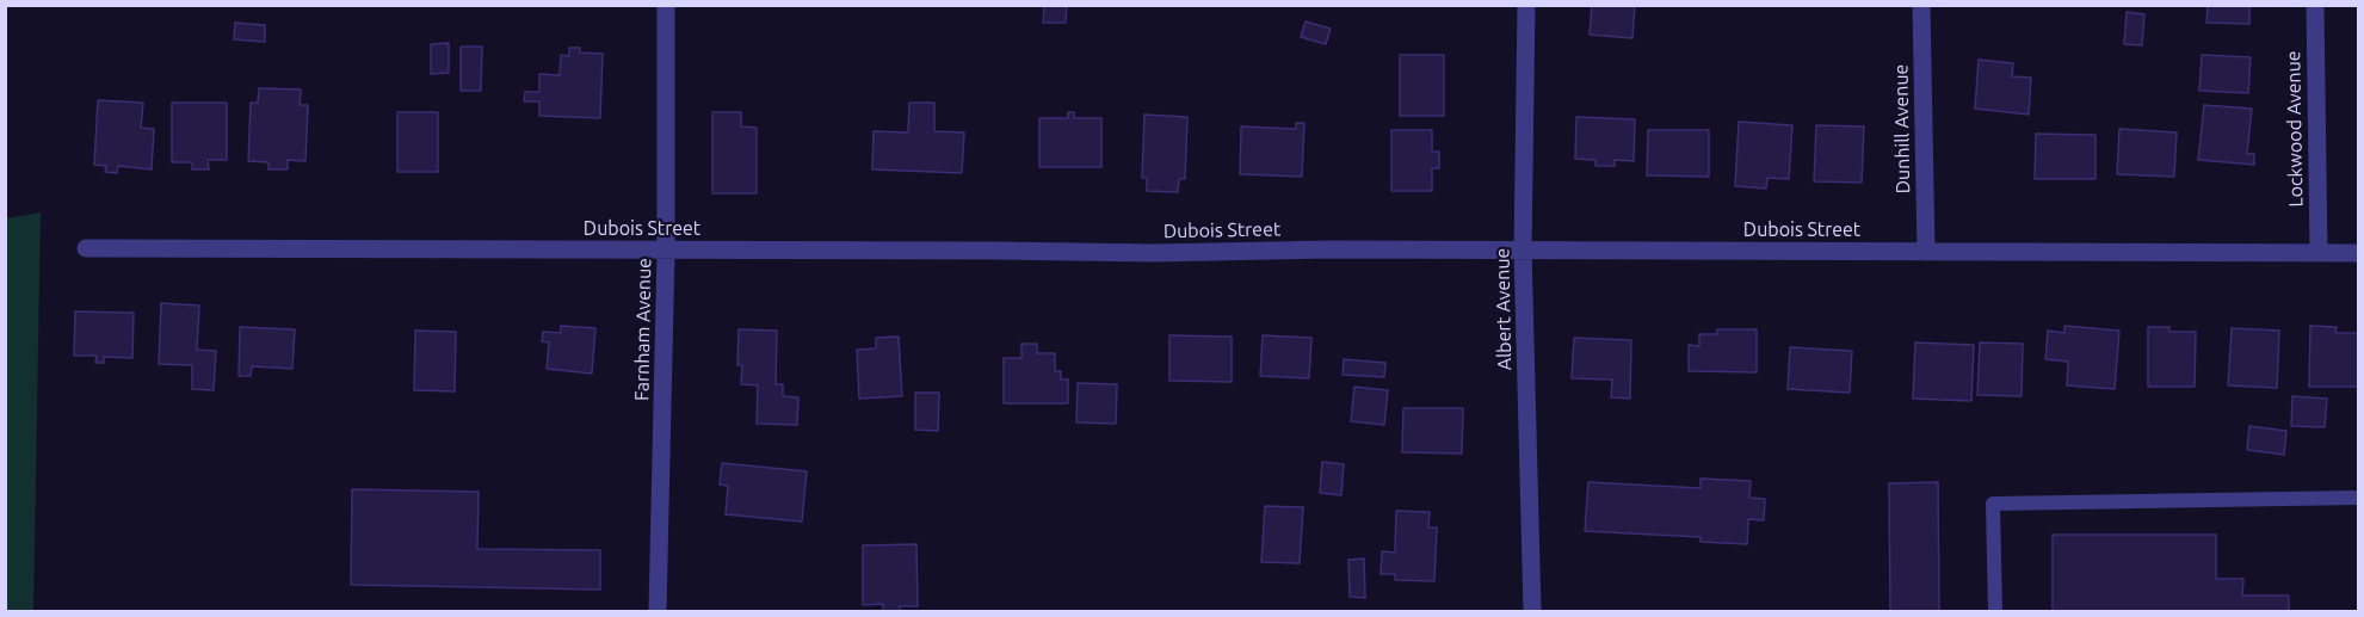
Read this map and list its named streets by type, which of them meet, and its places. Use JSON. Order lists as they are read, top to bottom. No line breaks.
{"streets":{"street":["Dunhill Avenue","Lockwood Avenue","Dubois Street","Albert Avenue","Farnham Avenue"]},"crossings":[["Dunhill Avenue","Dubois Street"],["Lockwood Avenue","Dubois Street"],["Dubois Street","Albert Avenue"],["Dubois Street","Farnham Avenue"]]}
